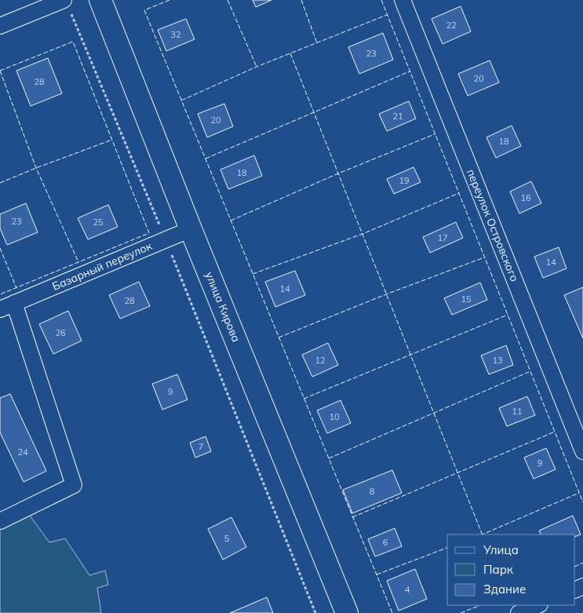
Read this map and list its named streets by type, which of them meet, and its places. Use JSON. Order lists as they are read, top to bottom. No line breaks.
{"streets":{"main road":["улица Кирова"],"street":["переулок Островского","Базарный переулок"]},"crossings":[["Базарный переулок","улица Кирова"]],"house_numbers":["22","32","23","20","28","21","20","18","18","19","16","23","25","17","14","14","15","28","26","12","13","9","11","10","7","24","9","8","5","6","4"],"legend":["Улица","Парк","Здание"]}
